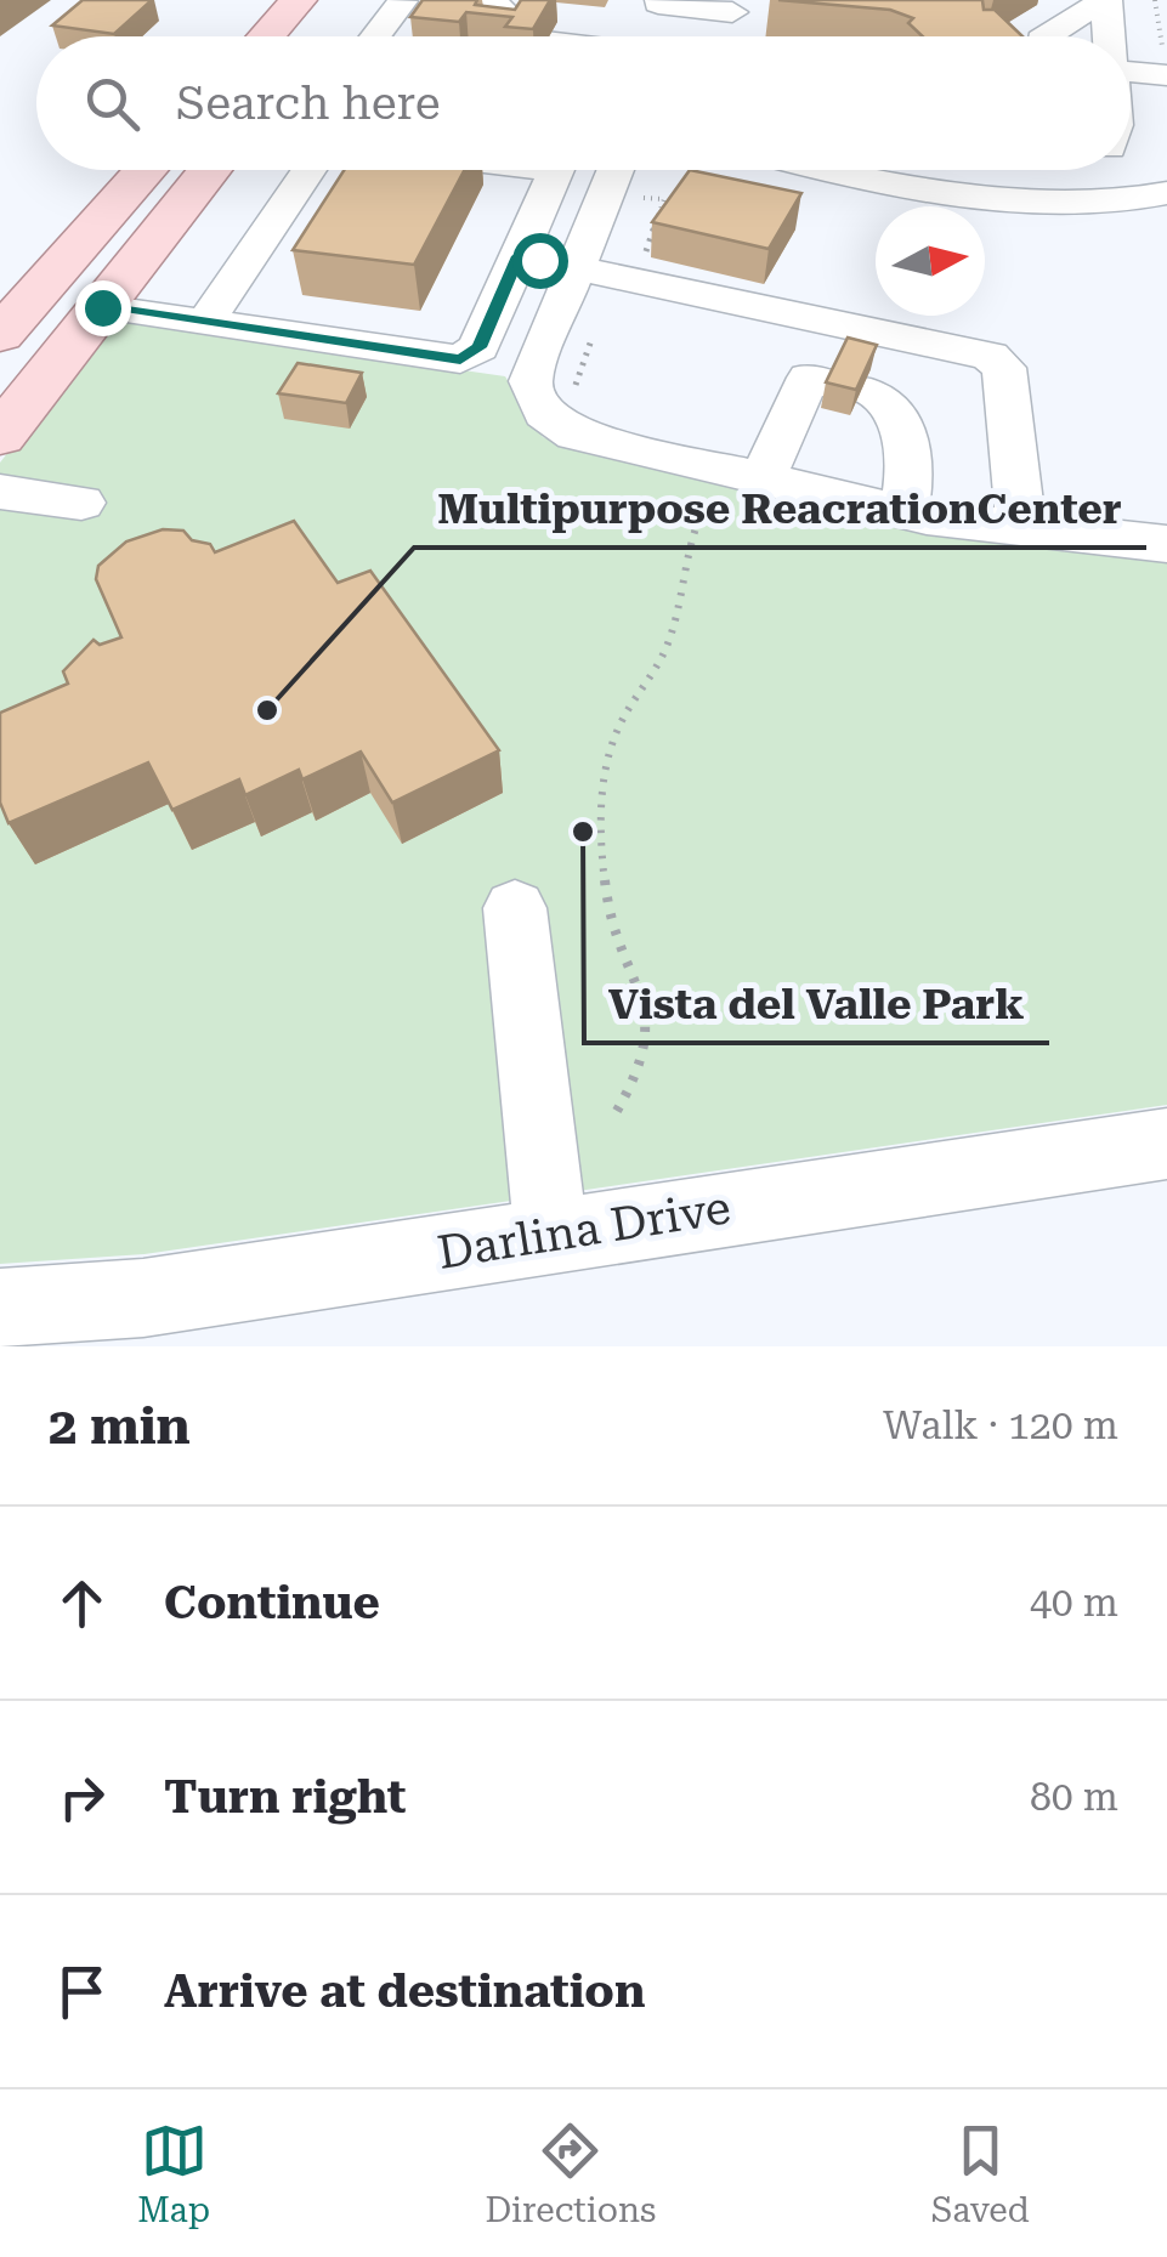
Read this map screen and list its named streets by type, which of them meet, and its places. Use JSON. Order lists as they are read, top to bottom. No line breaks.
{"streets":{"street":["Darlina Drive"]},"places":["Multipurpose ReacrationCenter","Vista del Valle Park"],"north":"right","page":{"search":"Search here","heading":["2 min","Walk · 120 m"],"list":[["Continue","40 m"],["Turn right","80 m"],"Arrive at destination"],"nav":["Map","Directions","Saved"]}}
